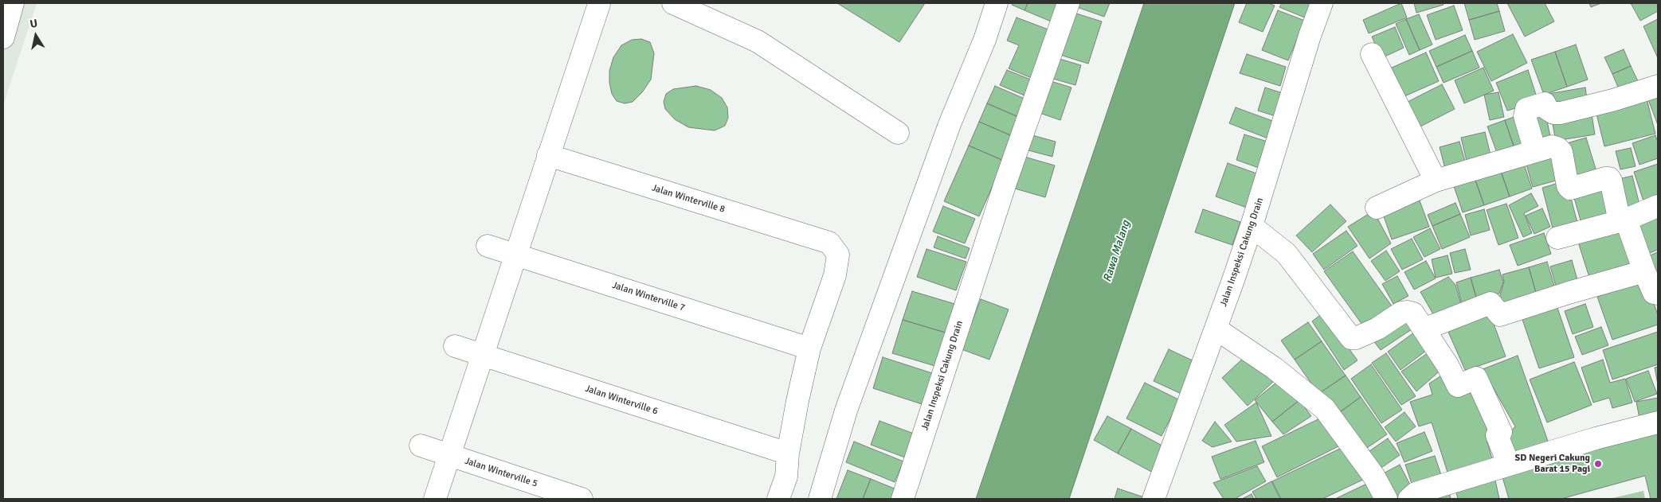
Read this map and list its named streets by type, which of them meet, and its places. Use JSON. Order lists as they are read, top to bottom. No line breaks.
{"streets":{"street":["Jalan Winterville 8","Jalan Inspeksi Cakung Drain","Jalan Winterville 7","Jalan Winterville 6","Jalan Winterville 5"]},"crossings":[["Jalan Winterville 8","Jalan Winterville 7"]],"water":["Rawa Malang"],"places":["SD Negeri Cakung Barat 15 Pagi"],"north":"top"}
